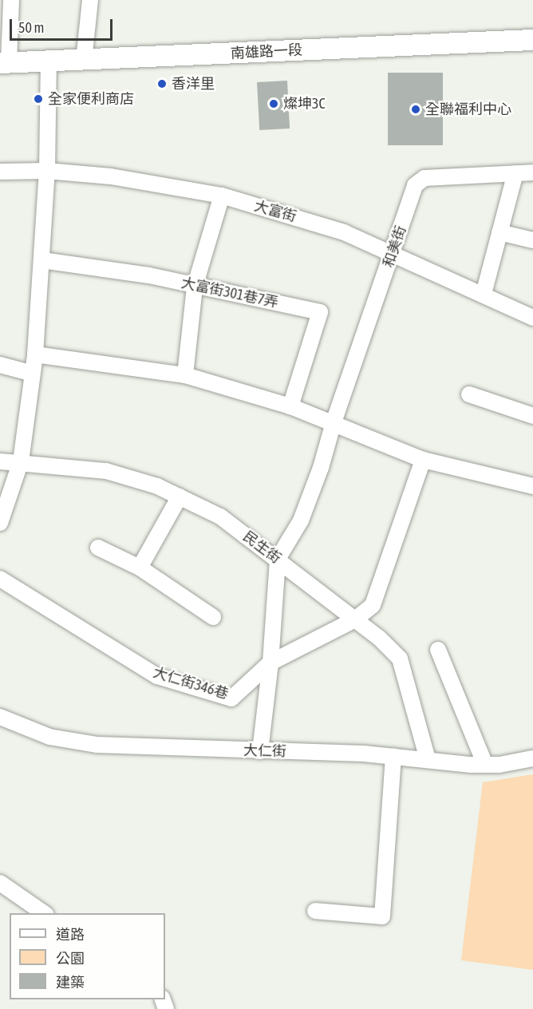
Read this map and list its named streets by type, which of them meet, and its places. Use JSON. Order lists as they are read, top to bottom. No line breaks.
{"streets":{"main road":["南雄路一段"],"street":["大富街","和美街","大富街301巷7弄","民生街","大仁街346巷","大仁街"]},"crossings":[["大富街","和美街"],["和美街","民生街"],["民生街","大仁街346巷"],["民生街","大仁街"]],"places":["香洋里","全家便利商店","燦坤3C","全聯福利中心"],"legend":["道路","公園","建築"],"scale_bar":"50 m"}
